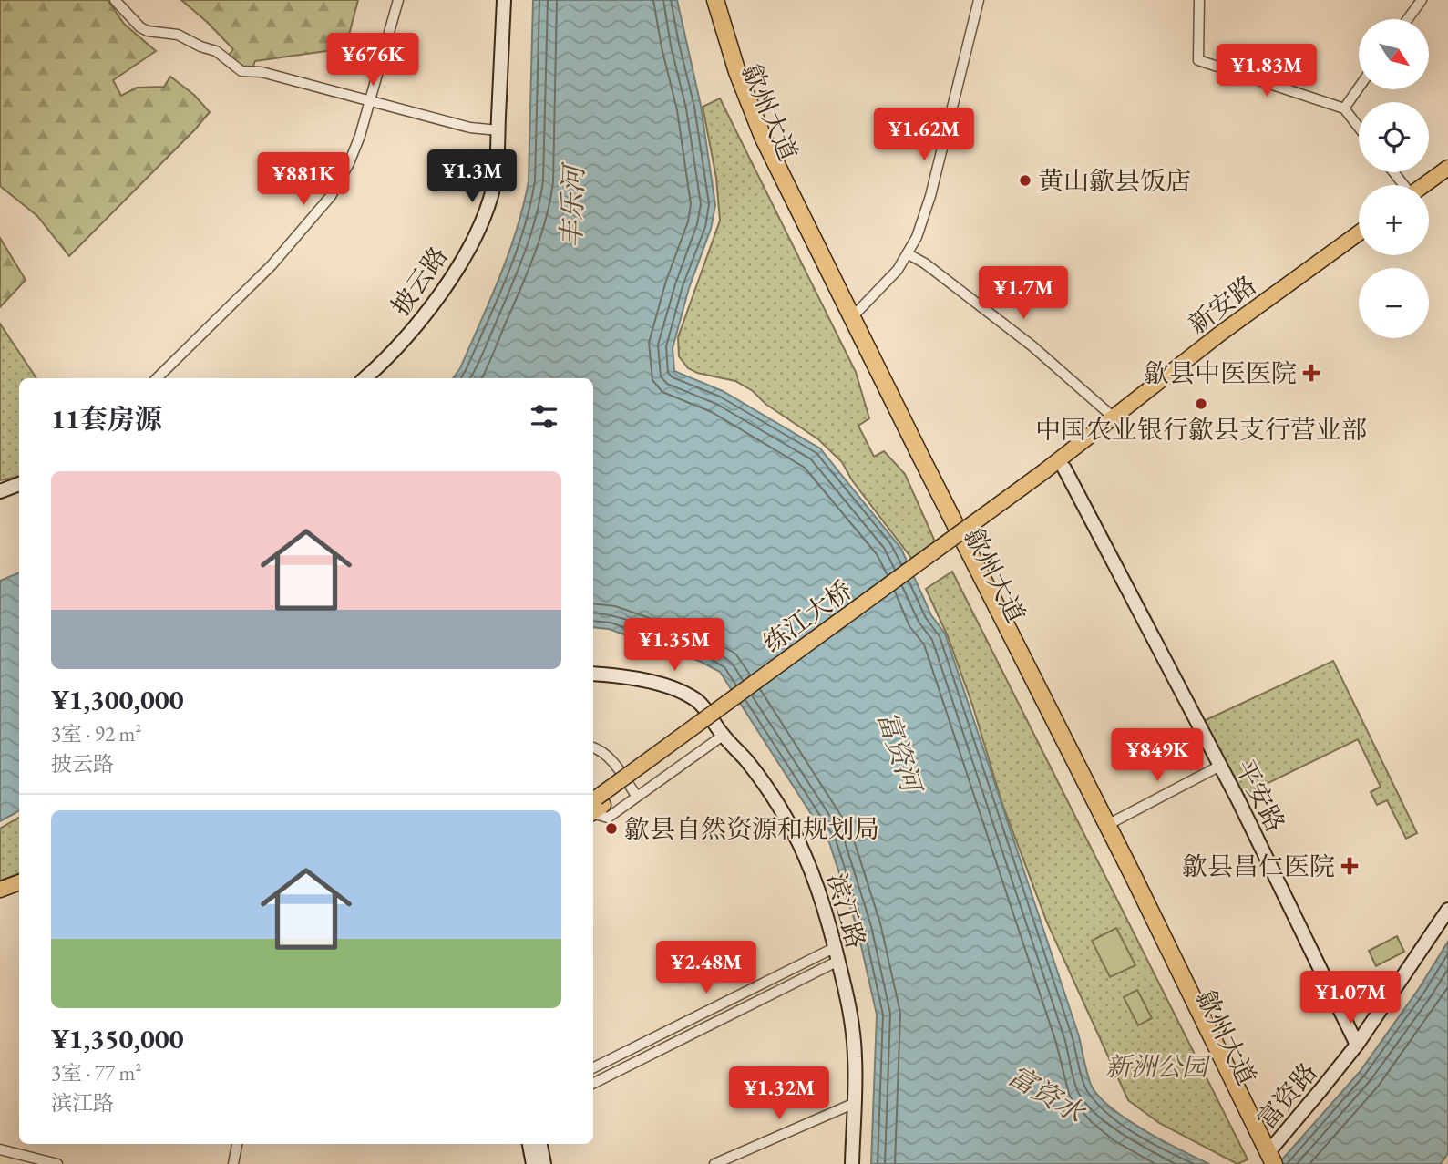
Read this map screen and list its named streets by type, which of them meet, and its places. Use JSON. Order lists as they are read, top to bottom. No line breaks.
{"streets":{"highway":["歙州大道"],"main road":["新安路","练江大桥"],"street":["披云路","平安路","滨江路","富资路"]},"crossings":[["歙州大道","富资路"],["新安路","练江大桥"],["新安路","平安路"],["平安路","富资路"]],"water":["丰乐河","富资河","富资水"],"parks":["新洲公园"],"places":{"other":["黄山歙县饭店","中国农业银行歙县支行营业部","歙县自然资源和规划局"],"health":["歙县中医医院","歙县昌仁医院"]},"north":"bottom right","page":{"map_buttons":["+","−"],"price":["¥676K","¥1.83M","¥1.62M","¥1.3M","¥881K","¥1.7M","¥1.35M","¥849K","¥2.48M","¥1.07M","¥1.32M"],"heading":"11套房源","list":[{"name":"¥1,300,000","note":"3室 · 92 m² · 披云路"},{"name":"¥1,350,000","note":"3室 · 77 m² · 滨江路"}]}}
